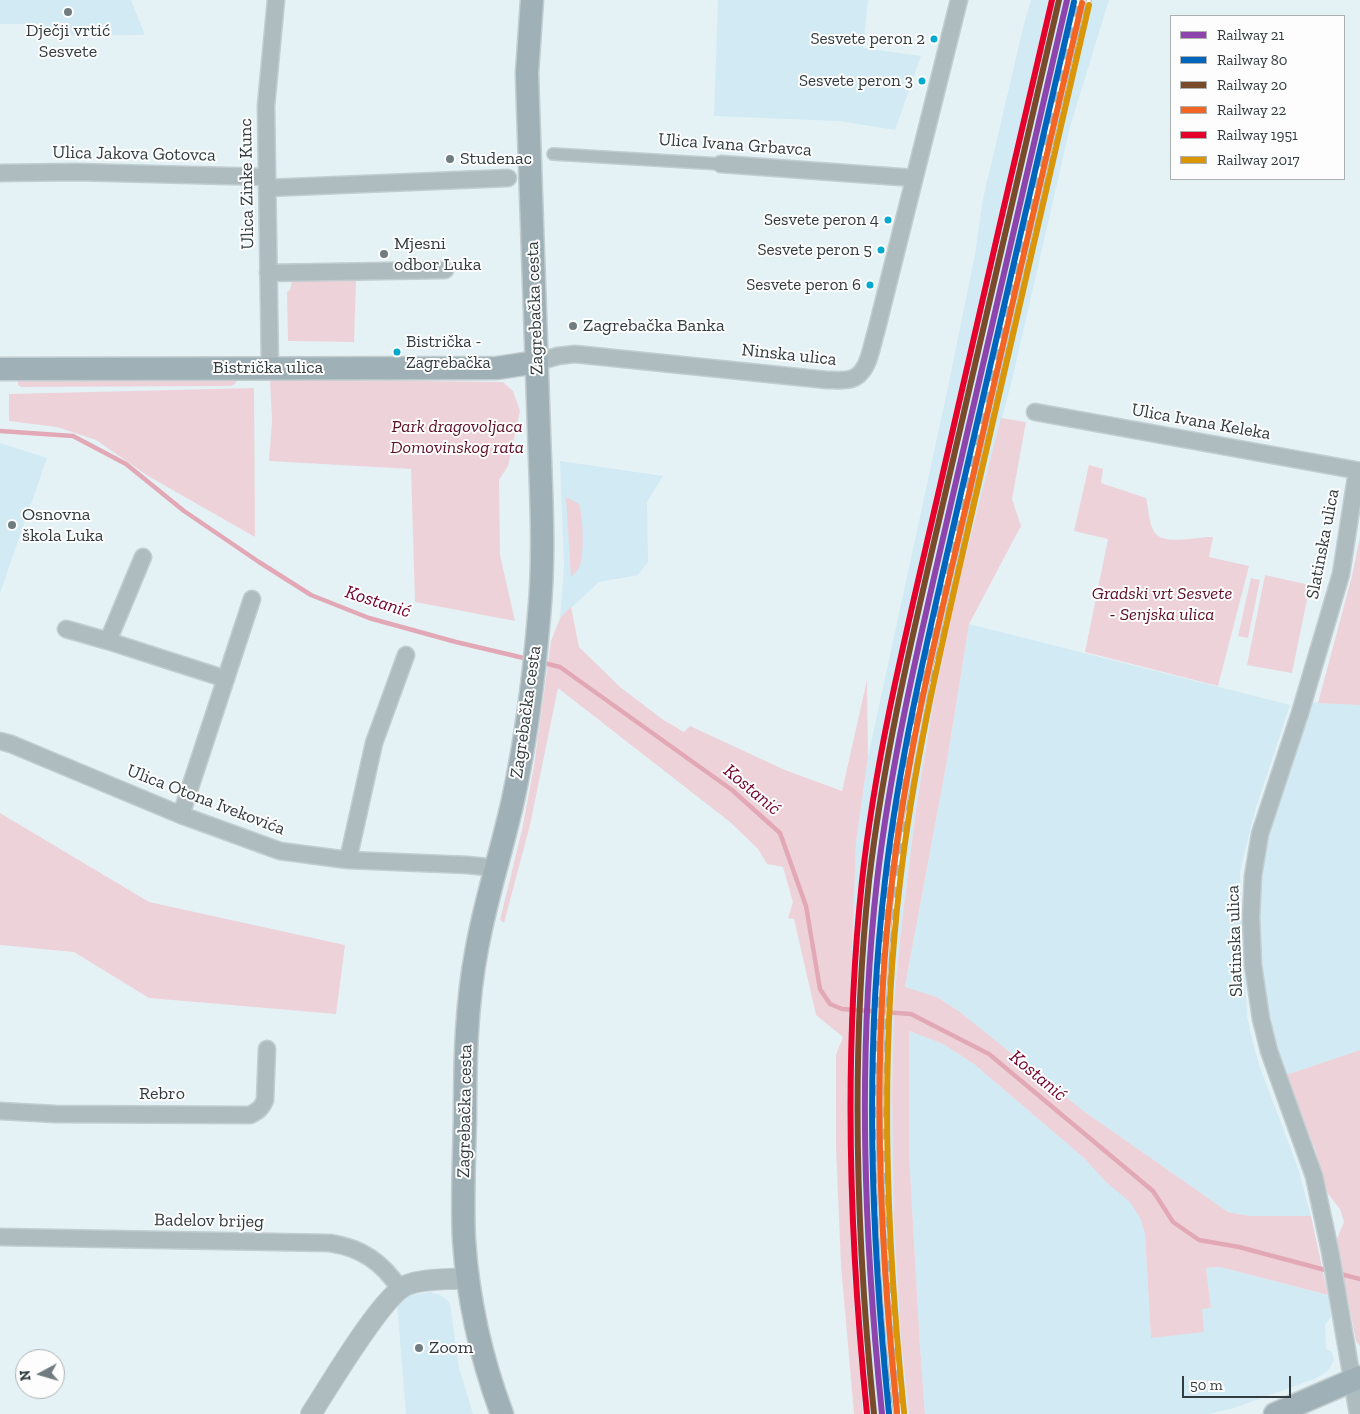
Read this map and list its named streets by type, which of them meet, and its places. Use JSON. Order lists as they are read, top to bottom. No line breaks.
{"streets":{"main road":["Zagrebačka cesta","Bistrička ulica"],"street":["Ulica Ivana Grbavca","Ulica Jakova Gotovca","Ulica Zinke Kunc","Ninska ulica","Ulica Ivana Keleka","Slatinska ulica","Ulica Otona Ivekovića","Rebro","Badelov brijeg"]},"crossings":[["Ulica Ivana Grbavca","Ninska ulica"],["Ulica Jakova Gotovca","Ulica Zinke Kunc"],["Ulica Zinke Kunc","Bistrička ulica"],["Zagrebačka cesta","Ninska ulica"],["Zagrebačka cesta","Bistrička ulica"],["Zagrebačka cesta","Ulica Otona Ivekovića"],["Ninska ulica","Bistrička ulica"],["Ulica Ivana Keleka","Slatinska ulica"]],"water":["Kostanić"],"parks":["Park dragovoljaca Domovinskog rata","Gradski vrt Sesvete - Senjska ulica"],"places":["Dječji vrtić Sesvete","Sesvete peron 2","Sesvete peron 3","Studenac","Sesvete peron 4","Sesvete peron 5","Mjesni odbor Luka","Sesvete peron 6","Zagrebačka Banka","Bistrička - Zagrebačka","Osnovna škola Luka","Zoom"],"lines":["rail line 21","rail line 20","rail line 1951","rail line 80","rail line 22","rail line 2017"],"legend":["Railway 21","Railway 80","Railway 20","Railway 22","Railway 1951","Railway 2017"],"scale_bar":"50 m","north":"left"}
